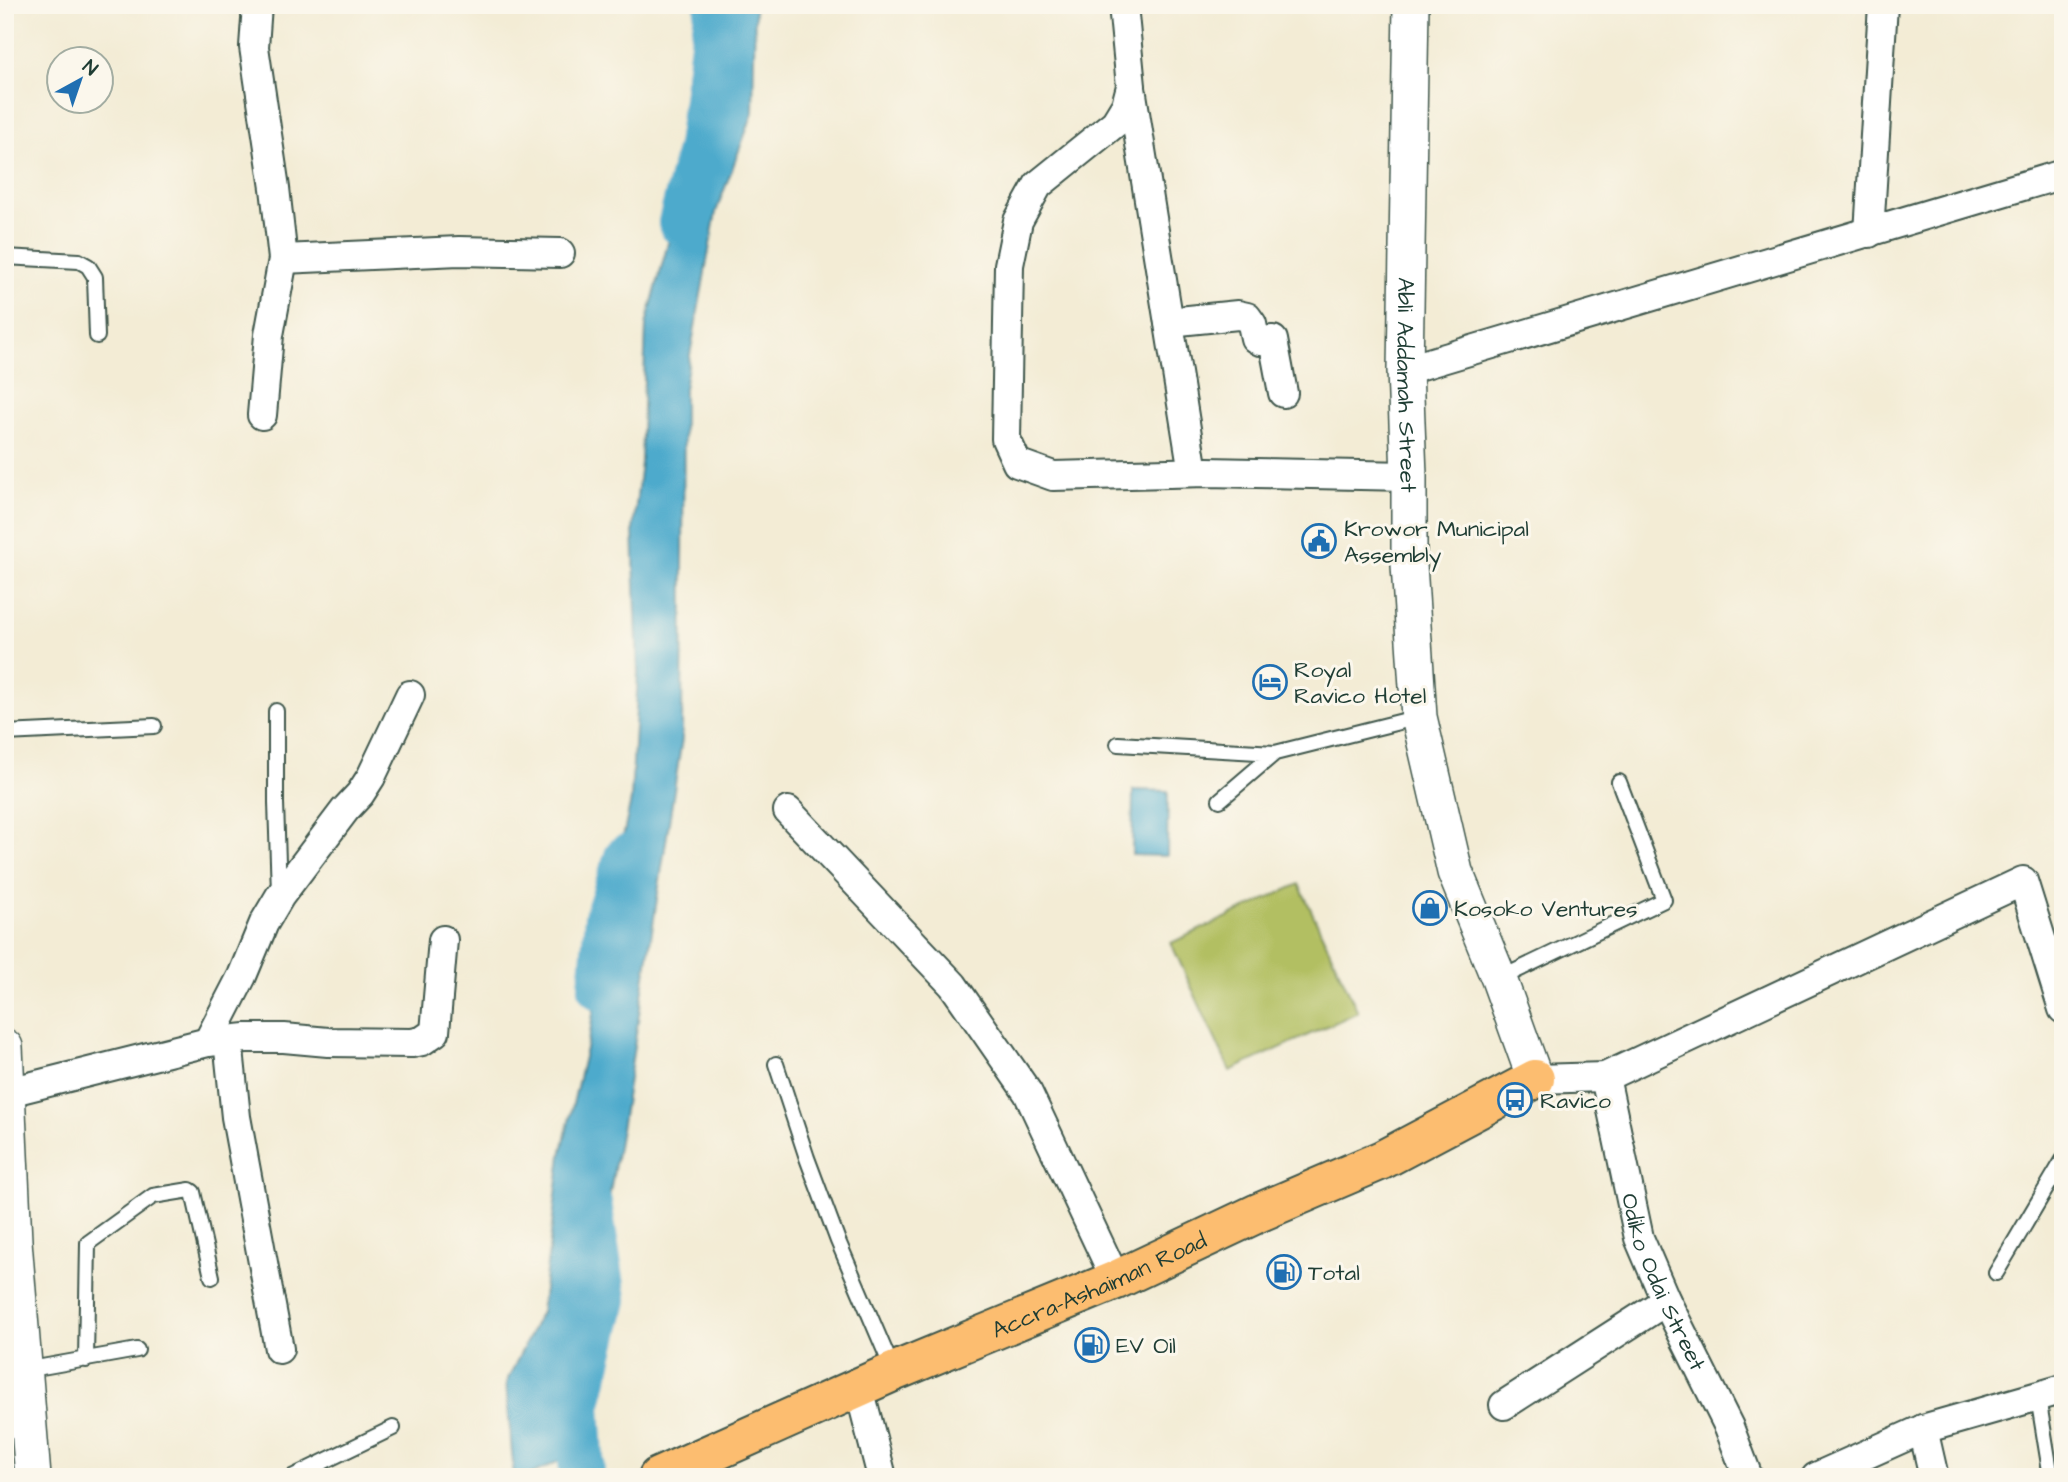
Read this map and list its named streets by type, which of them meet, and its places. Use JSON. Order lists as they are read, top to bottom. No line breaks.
{"streets":{"main road":["Accra-Ashaiman Road"],"street":["Abli Addamah Street","Odiko Odai Street"]},"crossings":[["Abli Addamah Street","Accra-Ashaiman Road"]],"places":{"public building":["Krowor Municipal Assembly"],"hotel":["Royal Ravico Hotel"],"shop":["Kosoko Ventures"],"bus stop":["Ravico"],"fuel station":["Total","EV Oil"]},"north":"top right"}
